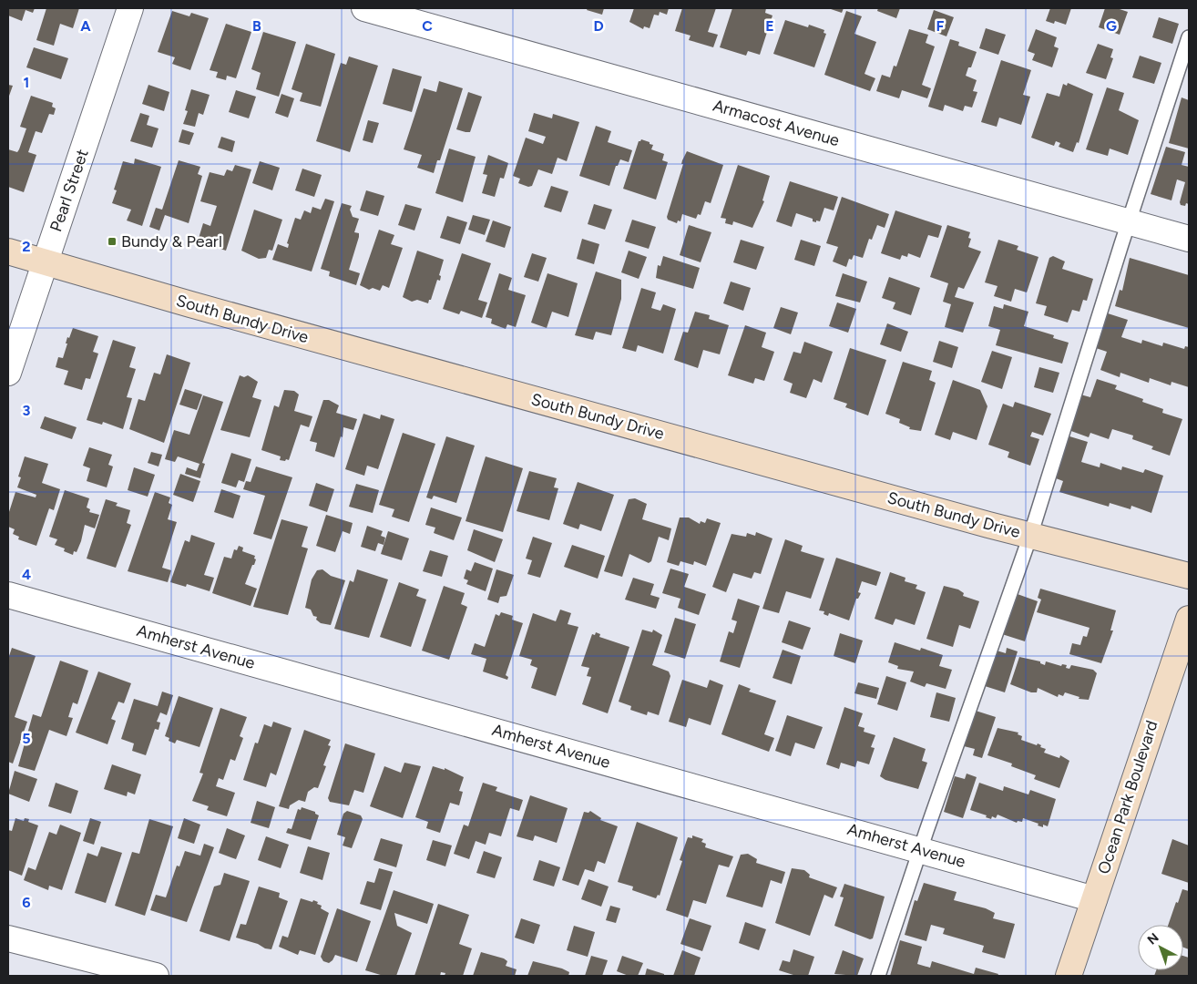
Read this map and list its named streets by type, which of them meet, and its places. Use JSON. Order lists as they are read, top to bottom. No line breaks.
{"streets":{"main road":["South Bundy Drive","Ocean Park Boulevard"],"street":["Armacost Avenue","Pearl Street","Amherst Avenue"]},"crossings":[["Pearl Street","South Bundy Drive"],["Amherst Avenue","Ocean Park Boulevard"]],"places":{"transit":["Bundy & Pearl"]},"north":"top left","grid":{"columns":["A","B","C","D","E","F","G"],"rows":["1","2","3","4","5","6"]}}
